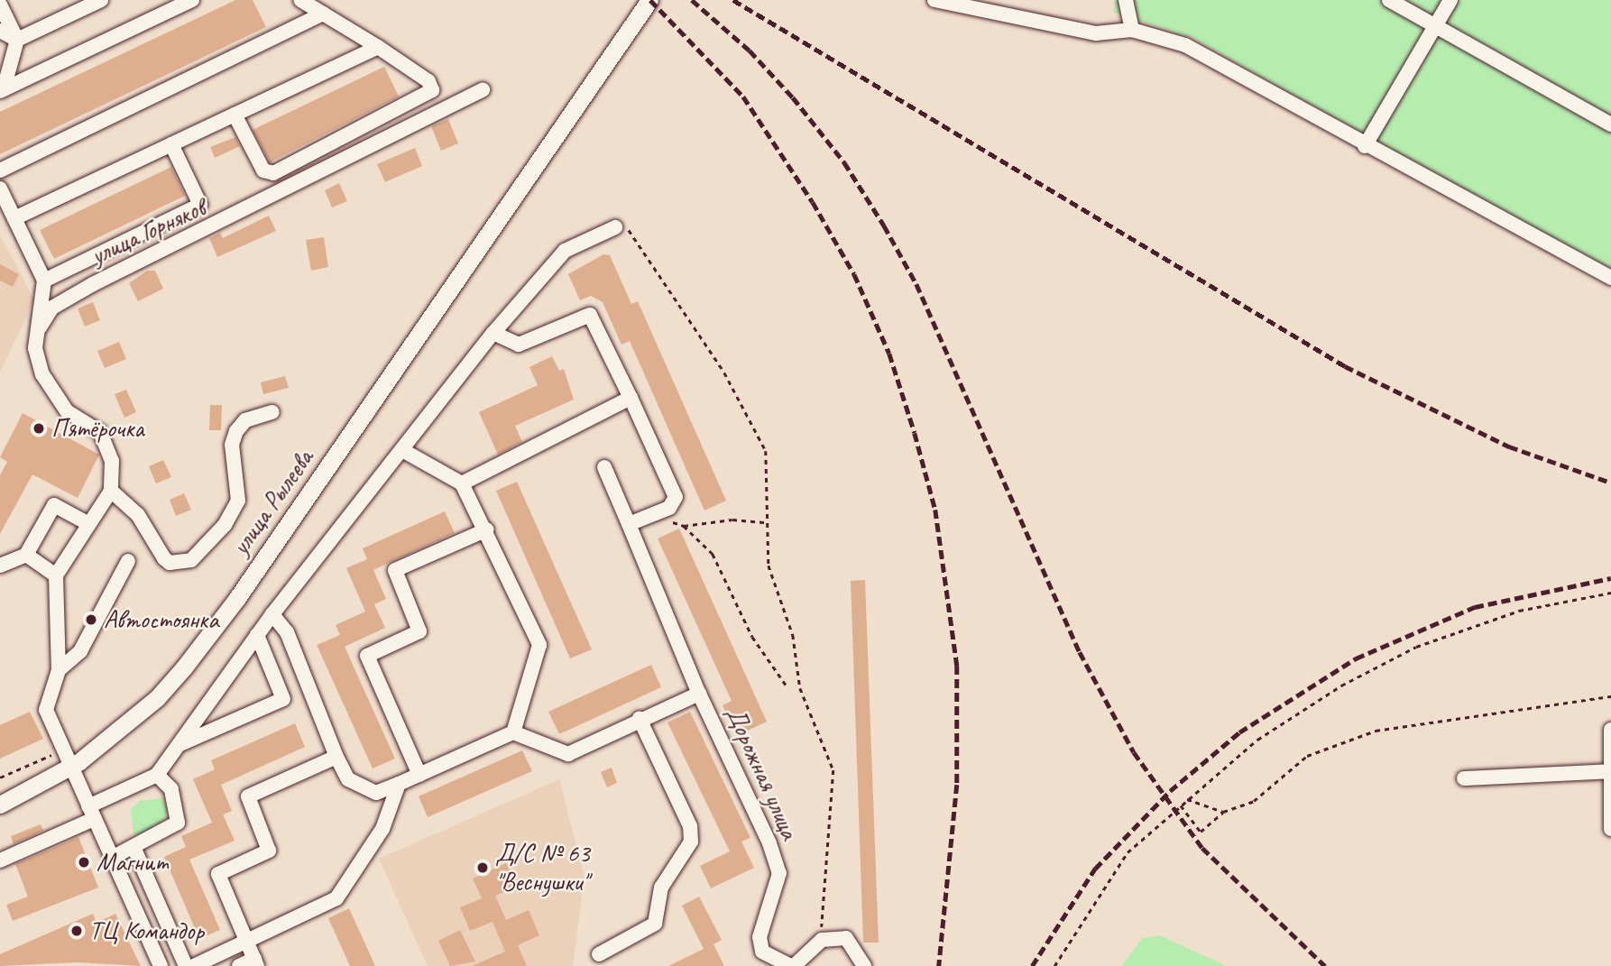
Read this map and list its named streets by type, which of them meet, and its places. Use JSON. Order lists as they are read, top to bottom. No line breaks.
{"streets":{"main road":["улица Рылеева"],"street":["улица Горняков","Дорожная улица"]},"places":["Пятёрочка","Автостоянка","Магнит","Д/С № 63 \"Веснушки\"","ТЦ Командор"]}
